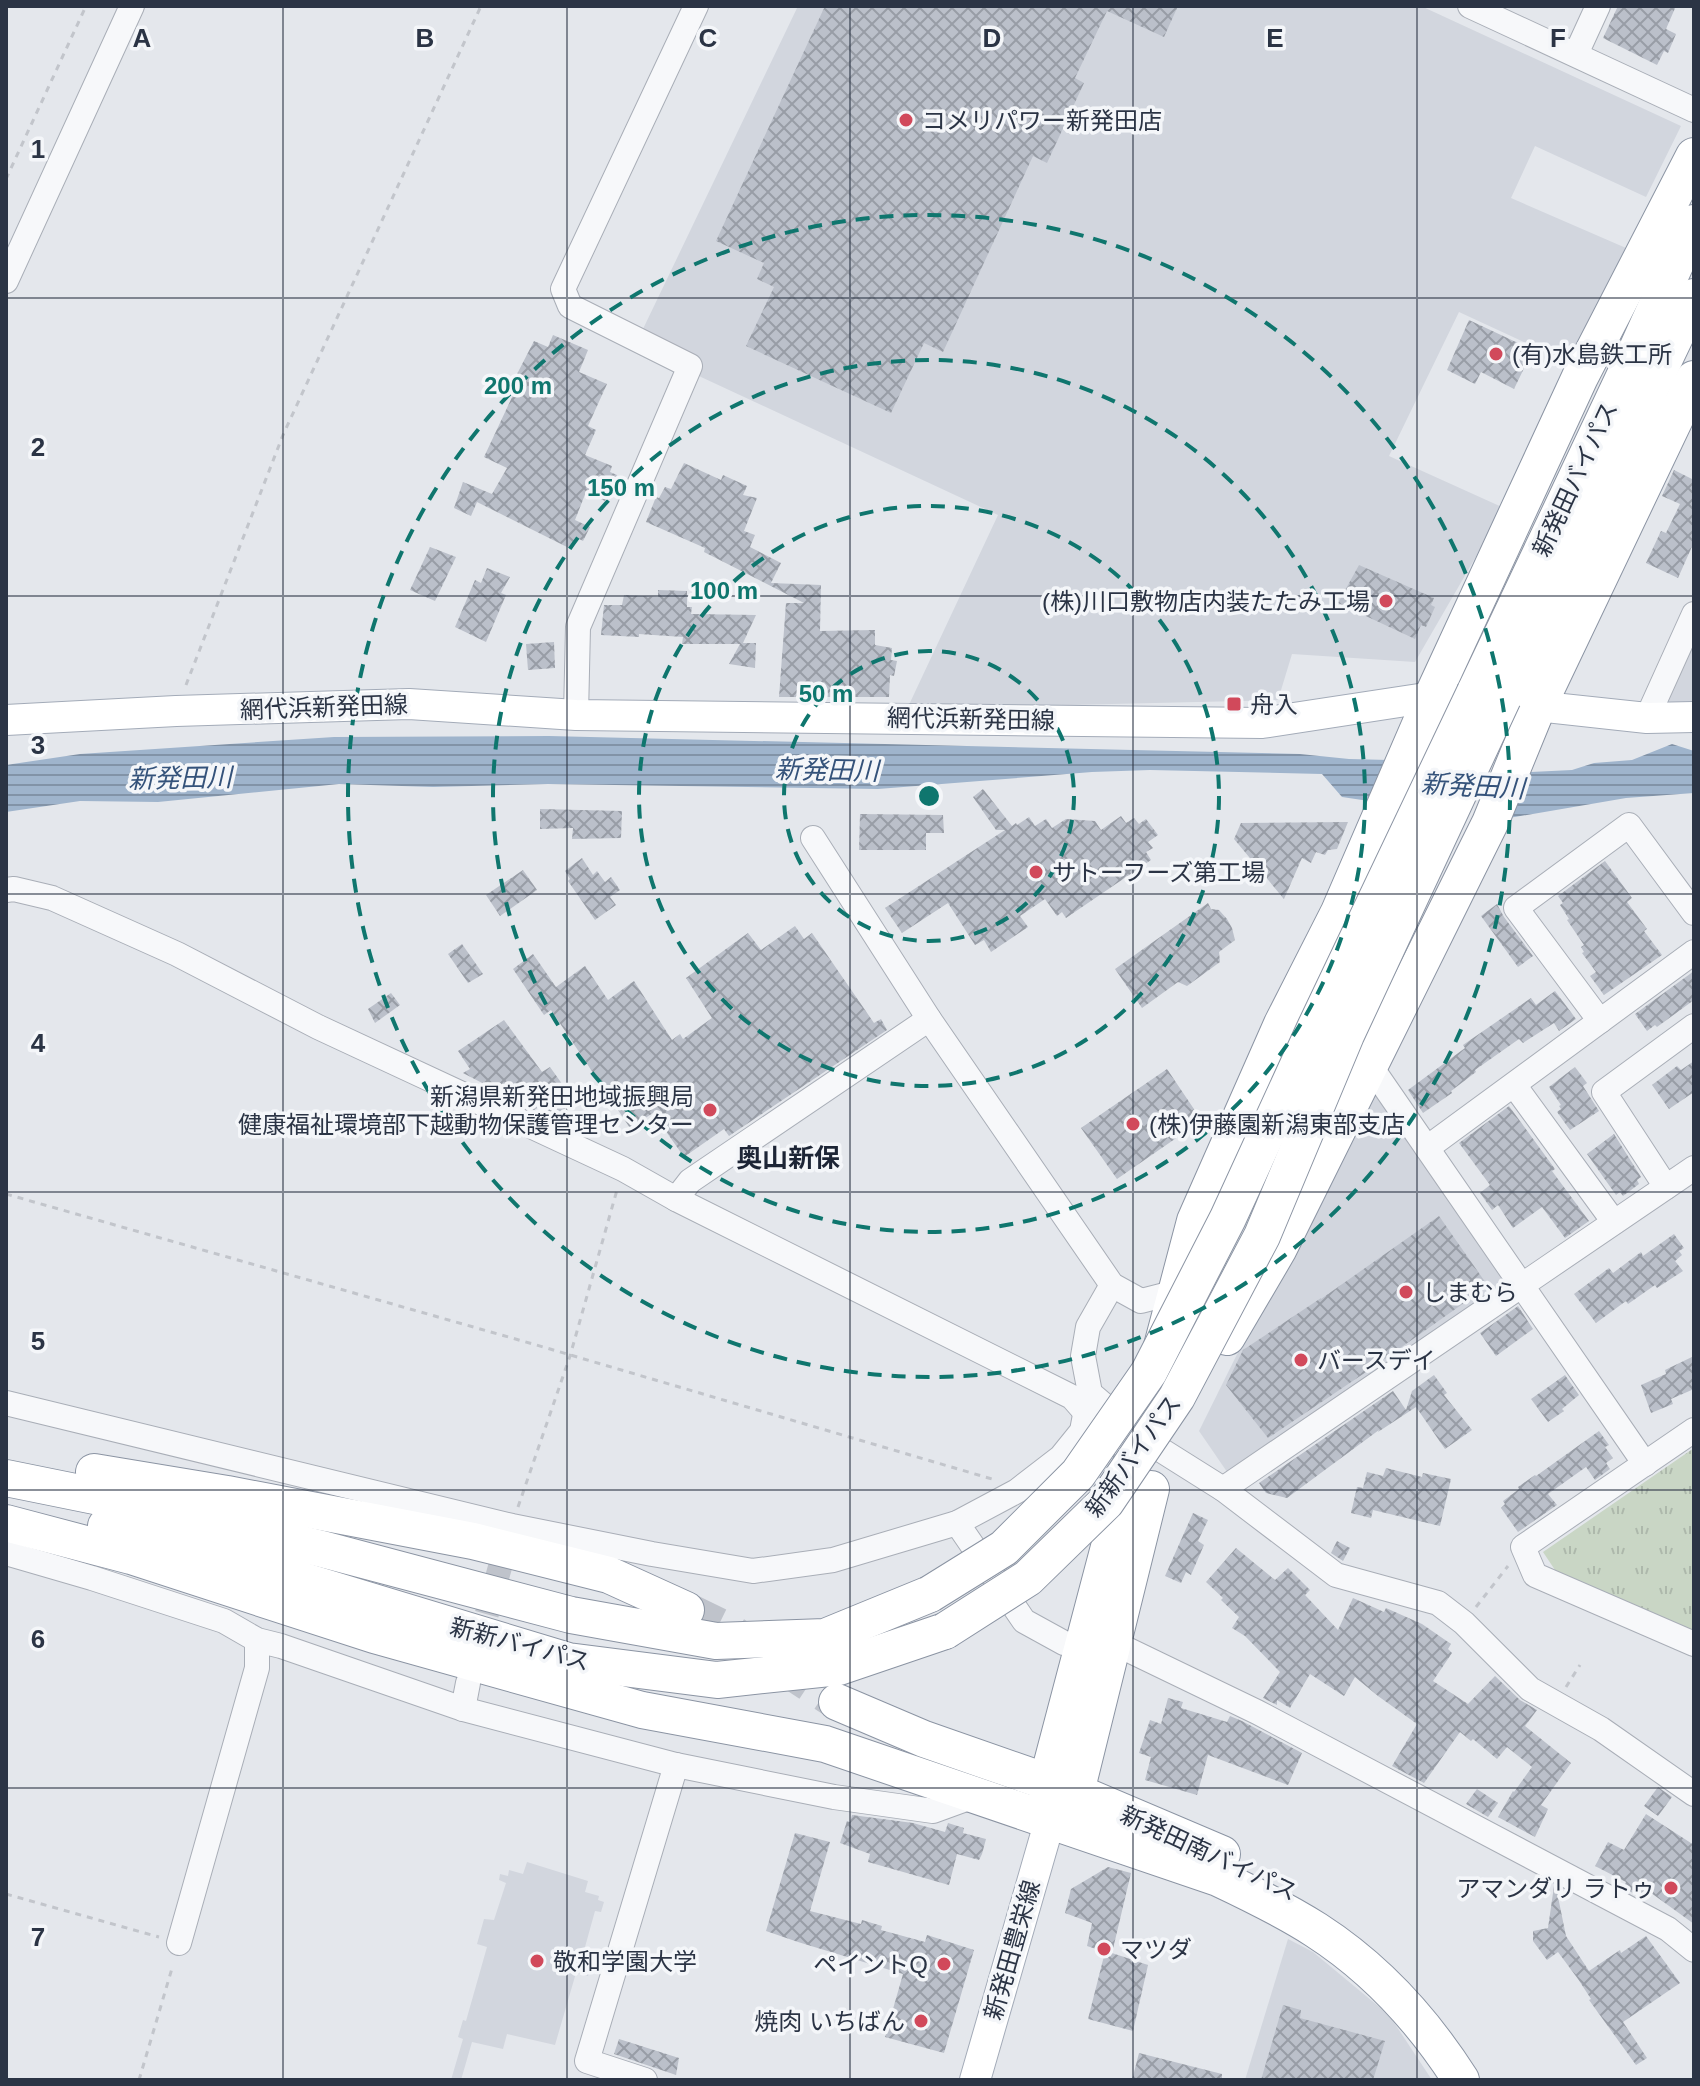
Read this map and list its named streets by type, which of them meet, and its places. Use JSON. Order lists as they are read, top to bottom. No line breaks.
{"streets":{"highway":["新発田バイパス","新新バイパス","新発田南バイパス"],"main road":["網代浜新発田線","新発田豊栄線"]},"crossings":[["新発田バイパス","新新バイパス"],["新発田南バイパス","新発田豊栄線"]],"districts":["奥山新保"],"water":["新発田川"],"places":{"other":["コメリパワー新発田店","(有)水島鉄工所","(株)川口敷物店内装たたみ工場","サトーフーズ第工場","新潟県新発田地域振興局 健康福祉環境部下越動物保護管理センター","(株)伊藤園新潟東部支店","しまむら","バースデイ","アマンダリ ラトゥ","マツダ","敬和学園大学","ペイントQ","焼肉 いちばん"],"transit":["舟入"]},"grid":{"columns":["A","B","C","D","E","F"],"rows":["1","2","3","4","5","6","7"]},"rings":["200 m","150 m","100 m","50 m"]}
